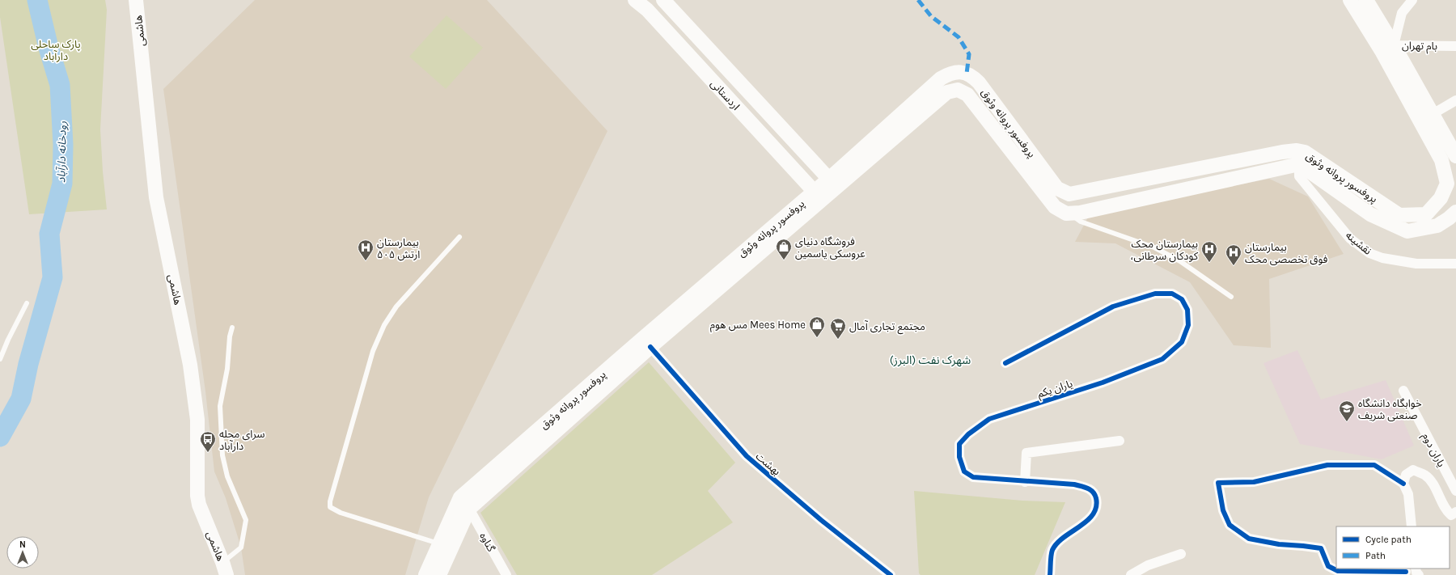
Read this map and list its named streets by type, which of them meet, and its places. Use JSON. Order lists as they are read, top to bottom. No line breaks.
{"streets":{"main road":["هاشمی","اردستانی","پروفسور پروانه وثوق"],"street":["بام تهران","نقشینه","یاران یکم","یاران دوم","بهشت","گناوه"]},"crossings":[["اردستانی","پروفسور پروانه وثوق"],["پروفسور پروانه وثوق","نقشینه"],["پروفسور پروانه وثوق","بهشت"],["پروفسور پروانه وثوق","گناوه"]],"districts":["شهرک نفت (البرز)"],"water":["رودخانه دارآباد"],"parks":["پارک ساحلی دارآباد"],"places":{"shop":["فروشگاه دنیای عروسکی یاسمین","مس هوم Mees Home"],"hospital":["بیمارستان ۵۰۵ ارتش","بیمارستان محک ،کودکان سرطانی","بیمارستان فوق تخصصی محک"],"supermarket":["مجتمع تجاری آمال"],"school or university":["خوابگاه دانشگاه صنعتی شریف"],"bus stop":["سرای محله دارآباد"]},"legend":["Cycle path","Path"],"north":"top"}
